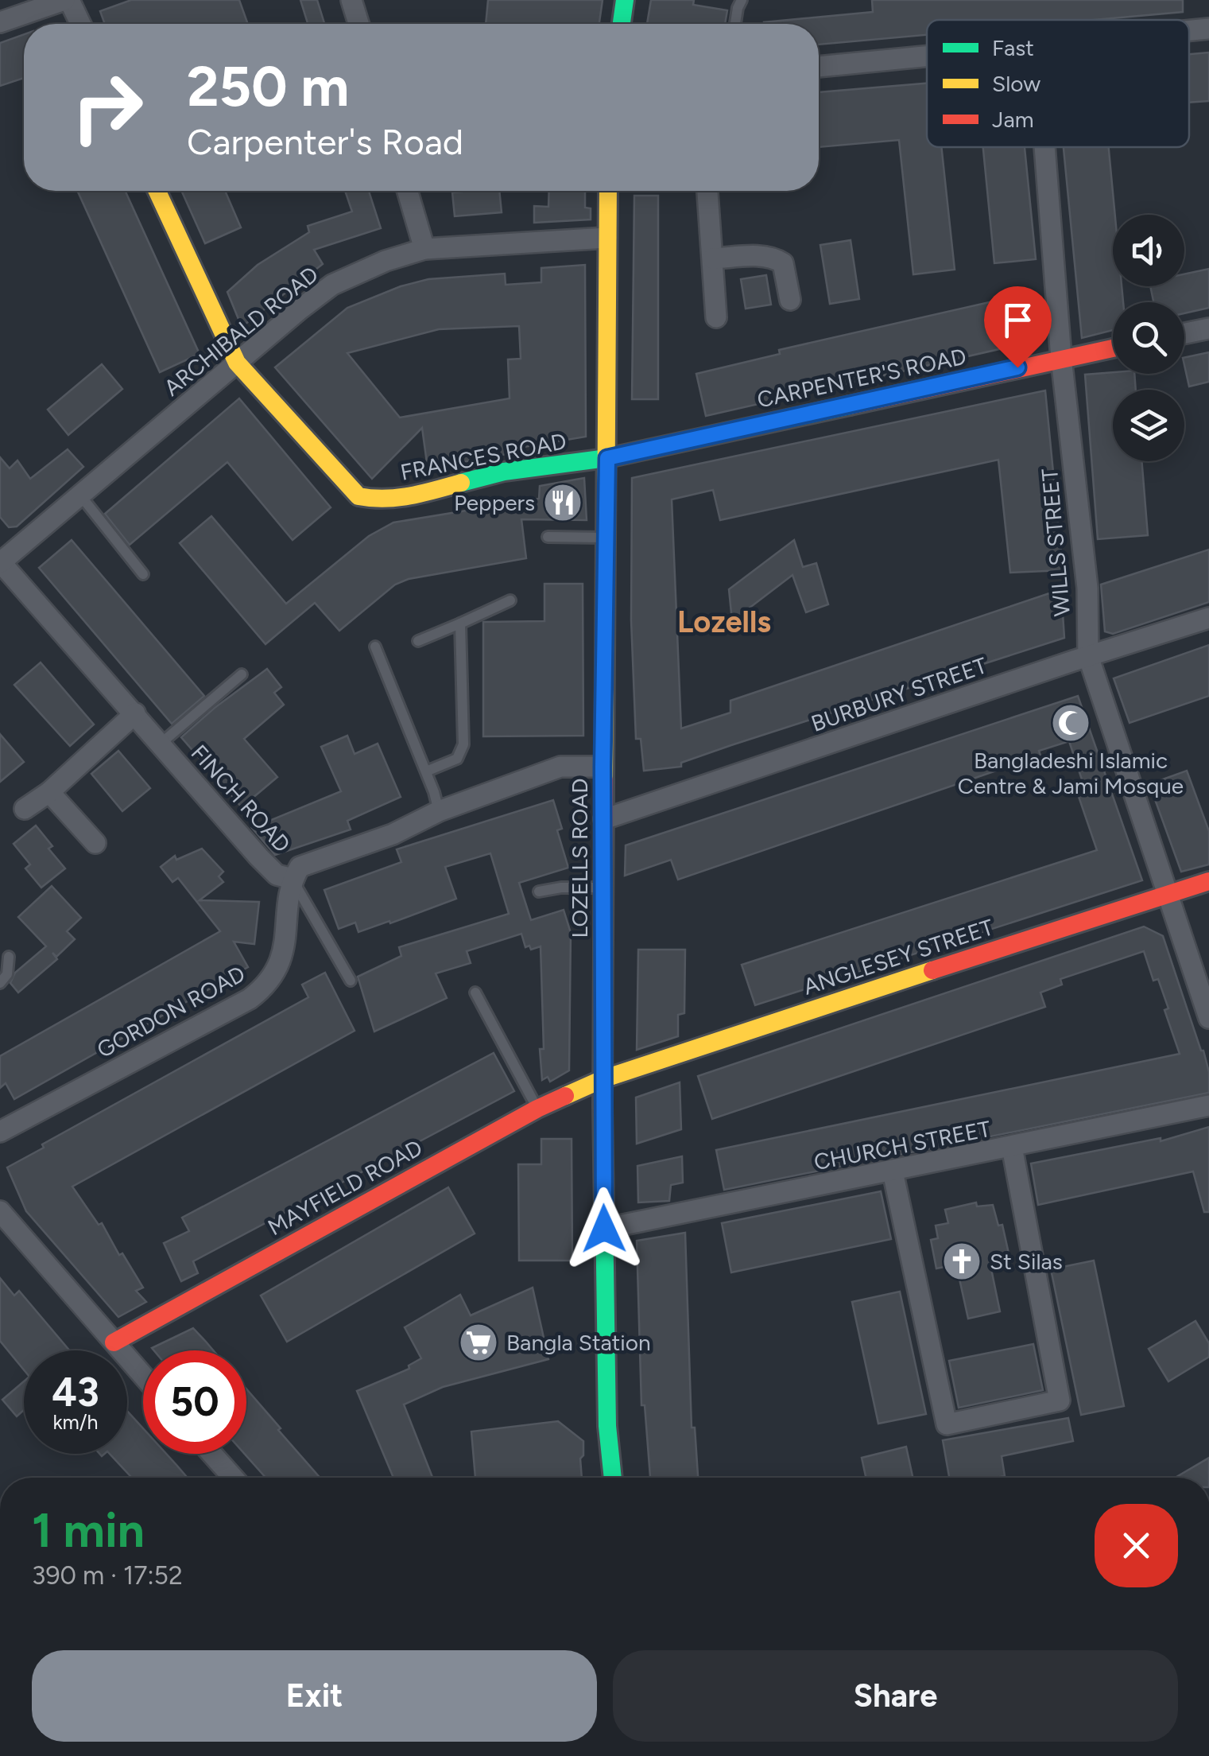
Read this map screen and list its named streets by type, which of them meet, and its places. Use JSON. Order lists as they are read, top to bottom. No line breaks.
{"streets":{"street":["ARCHIBALD ROAD","CARPENTER'S ROAD","FRANCES ROAD","WILLS STREET","BURBURY STREET","FINCH ROAD","LOZELLS ROAD","ANGLESEY STREET","GORDON ROAD","CHURCH STREET","MAYFIELD ROAD"]},"crossings":[["ARCHIBALD ROAD","FRANCES ROAD"],["ARCHIBALD ROAD","FINCH ROAD"],["ARCHIBALD ROAD","LOZELLS ROAD"],["CARPENTER'S ROAD","FRANCES ROAD"],["CARPENTER'S ROAD","WILLS STREET"],["CARPENTER'S ROAD","LOZELLS ROAD"],["FRANCES ROAD","LOZELLS ROAD"],["WILLS STREET","BURBURY STREET"],["WILLS STREET","ANGLESEY STREET"],["BURBURY STREET","LOZELLS ROAD"],["FINCH ROAD","LOZELLS ROAD"],["FINCH ROAD","GORDON ROAD"],["LOZELLS ROAD","ANGLESEY STREET"],["LOZELLS ROAD","CHURCH STREET"],["LOZELLS ROAD","MAYFIELD ROAD"],["ANGLESEY STREET","MAYFIELD ROAD"]],"districts":["Lozells"],"places":{"restaurant":["Peppers"],"mosque":["Bangladeshi Islamic Centre & Jami Mosque"],"church":["St Silas"],"supermarket":["Bangla Station"]},"legend":["Fast","Slow","Jam"],"page":{"turn":["250 m","Carpenter's Road"],"speed":"43 km/h","limit":"50","heading":["1 min","390 m · 17:52"],"buttons":["Exit","Share"]}}
